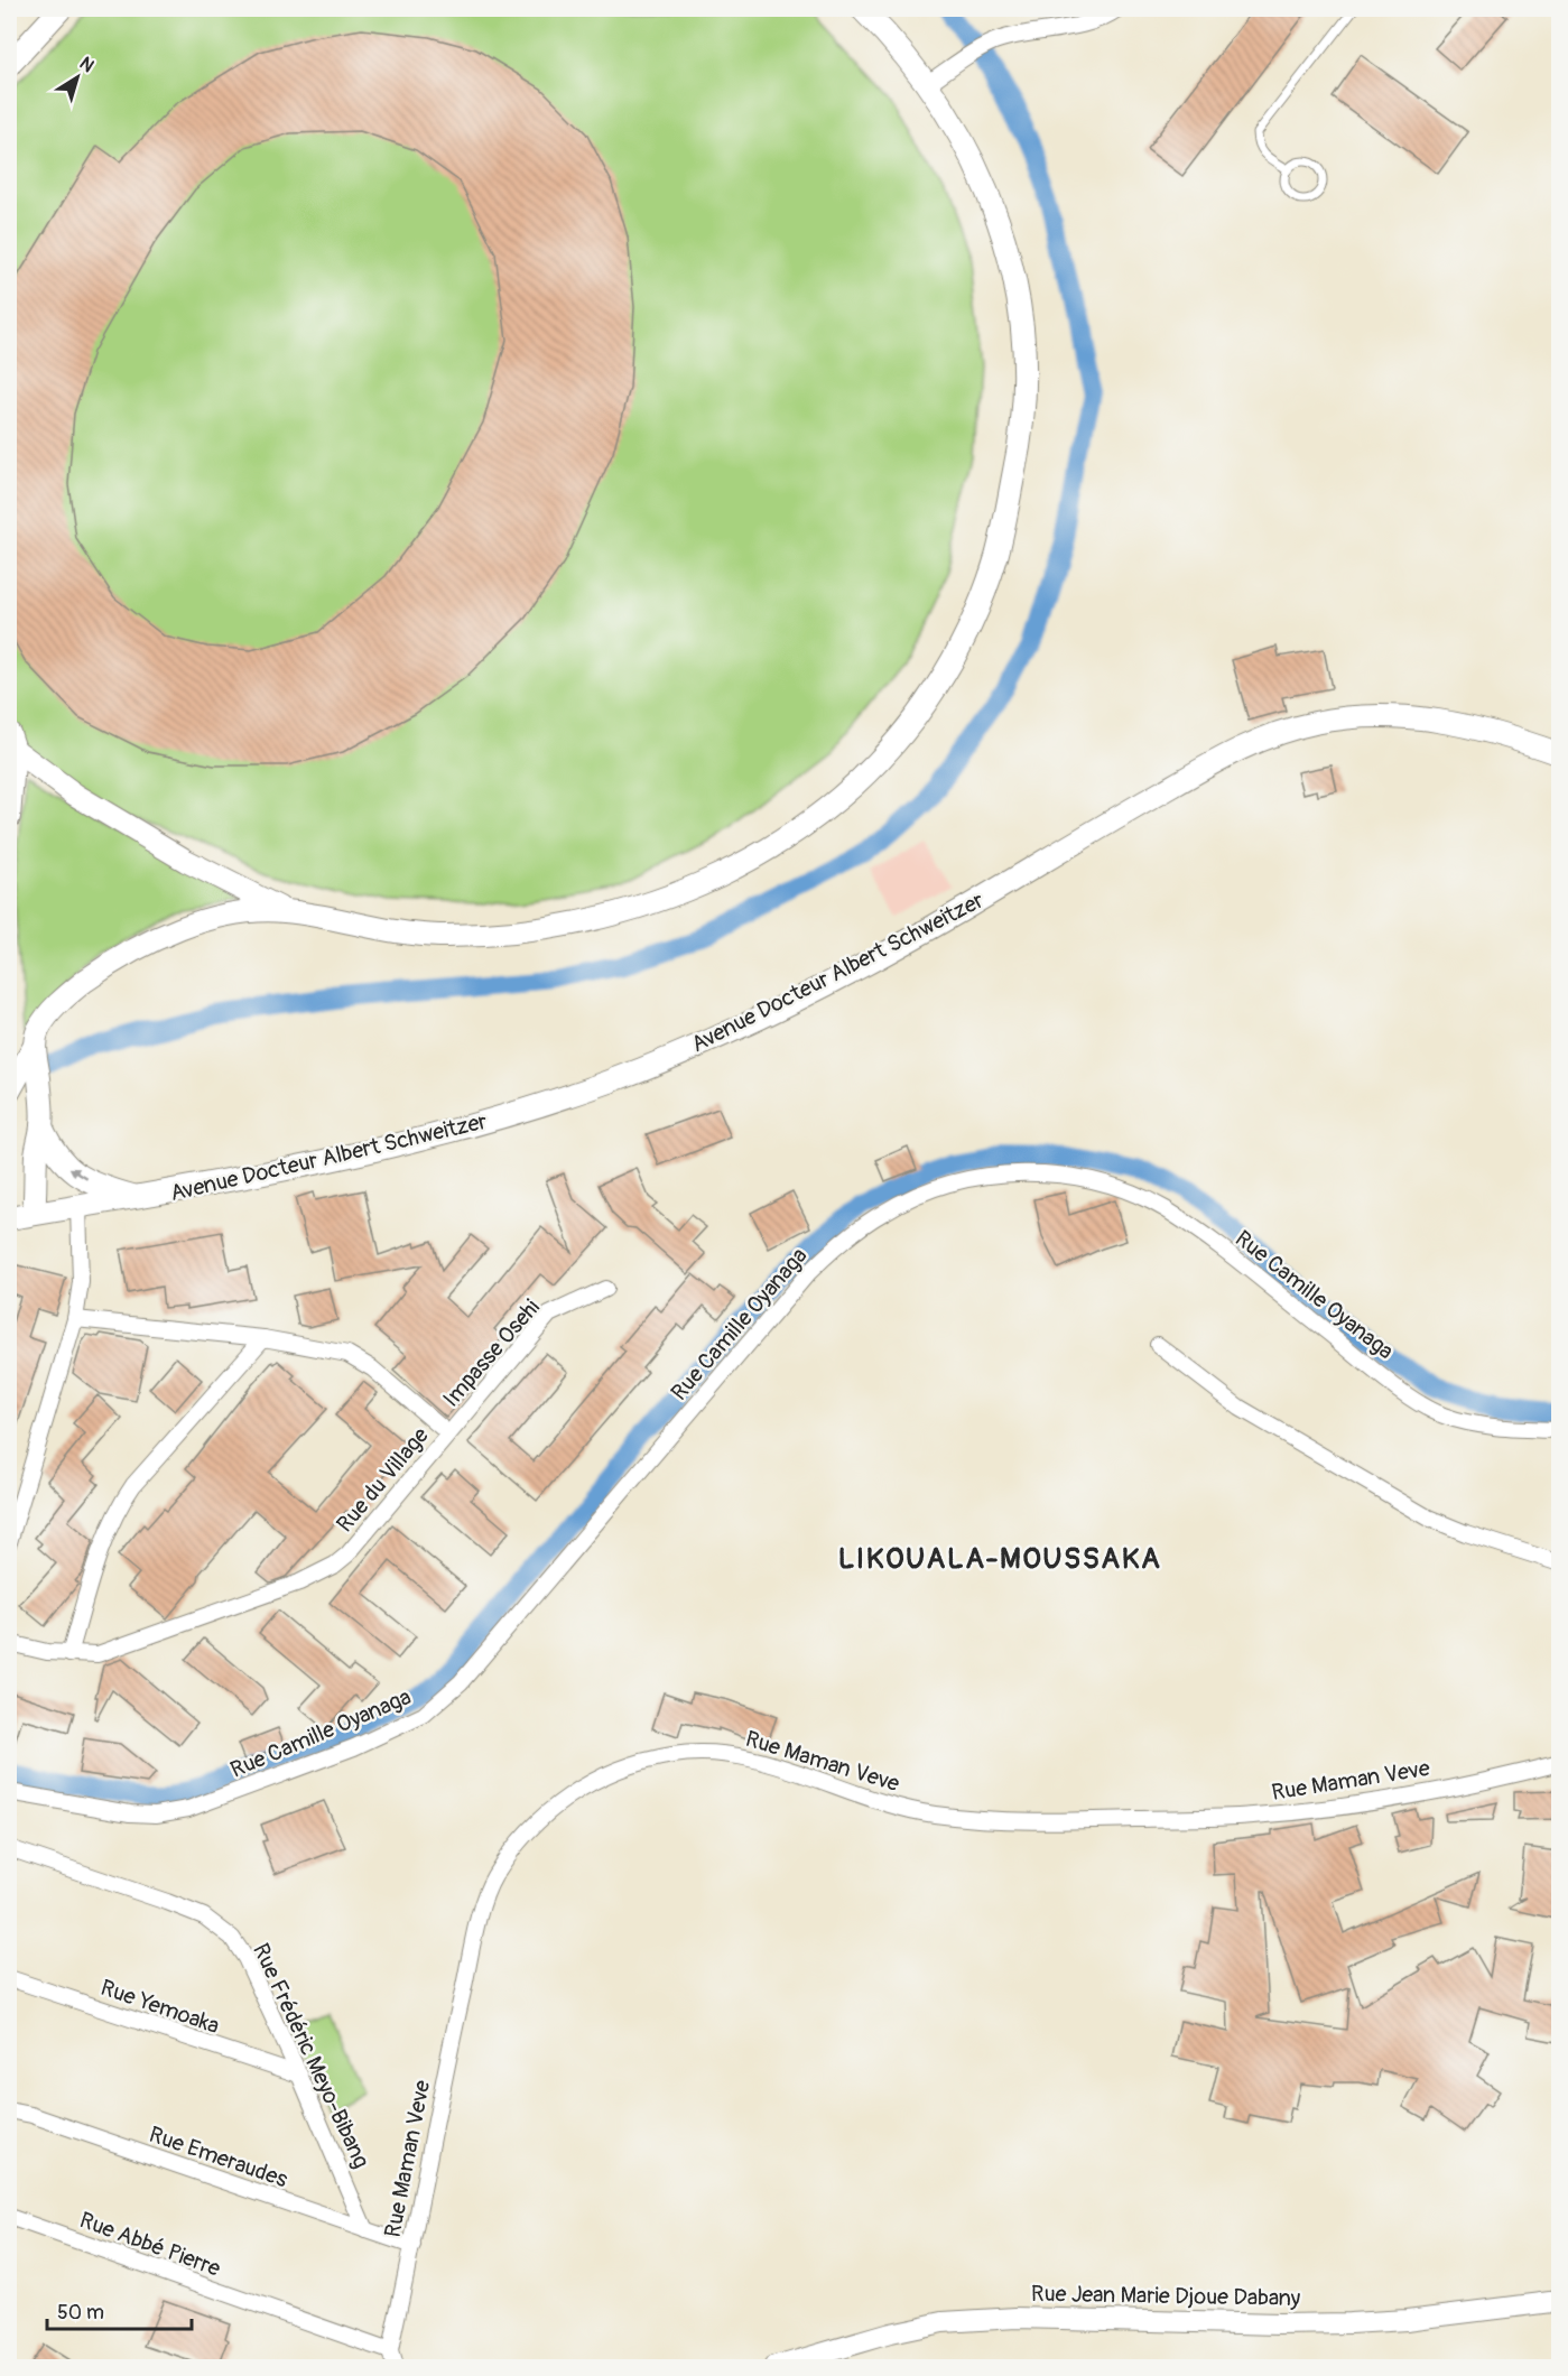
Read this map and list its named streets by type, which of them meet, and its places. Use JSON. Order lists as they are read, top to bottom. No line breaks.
{"streets":{"main road":["Avenue Docteur Albert Schweitzer"],"street":["Rue Camille Oyanaga","Impasse Osehi","Rue du Village","Rue Maman Veve","Rue Yemoaka","Rue Frédéric Meyo-Bibang","Rue Emeraudes","Rue Abbé Pierre","Rue Jean Marie Djoue Dabany"]},"crossings":[["Impasse Osehi","Rue du Village"],["Rue Maman Veve","Rue Emeraudes"],["Rue Maman Veve","Rue Abbé Pierre"],["Rue Yemoaka","Rue Frédéric Meyo-Bibang"],["Rue Frédéric Meyo-Bibang","Rue Emeraudes"]],"districts":["LIKOUALA-MOUSSAKA"],"scale_bar":"50 m","north":"top right"}
